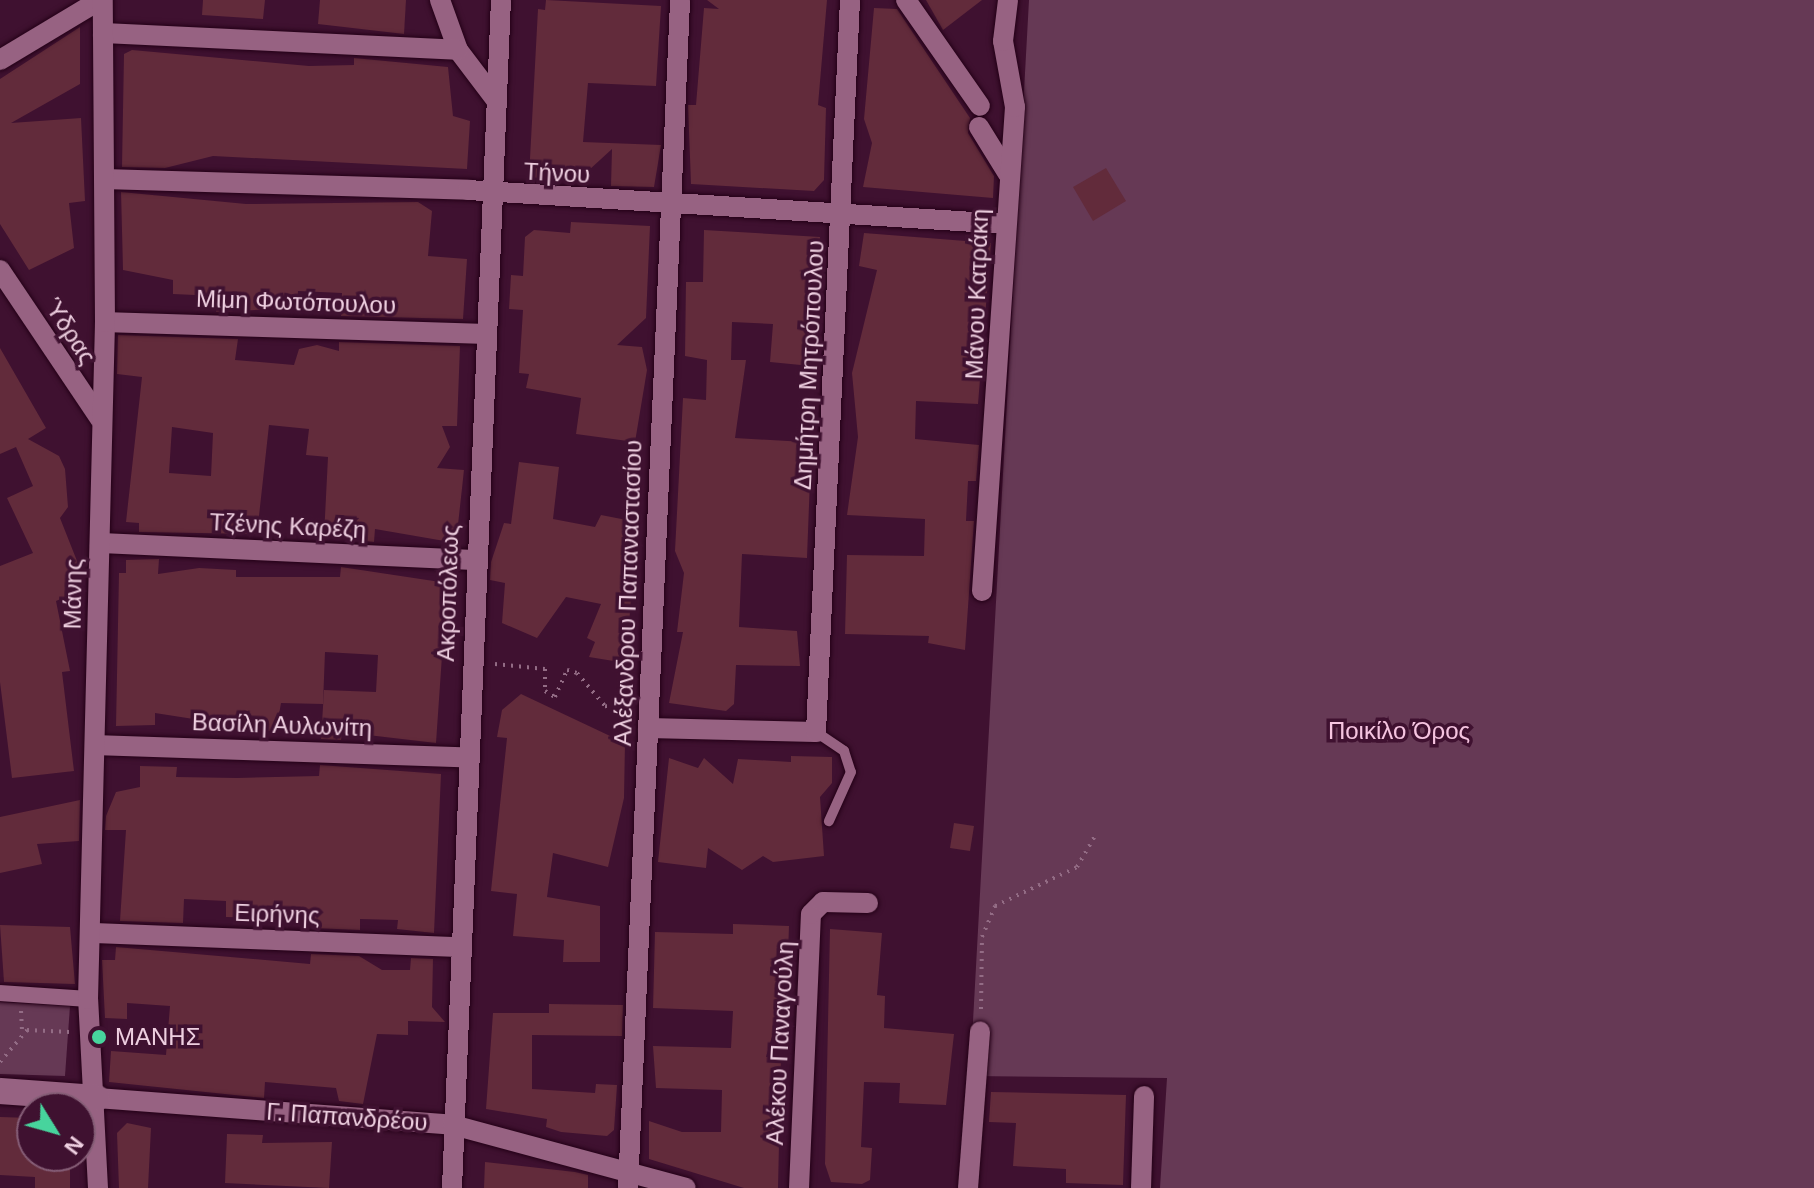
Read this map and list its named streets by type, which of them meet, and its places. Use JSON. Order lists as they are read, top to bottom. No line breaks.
{"streets":{"street":["Τήνου","Μάνου Κατράκη","Μίμη Φωτόπουλου","Ύδρας","Δημήτρη Μητρόπουλου","Τζένης Καρέζη","Ακροπόλεως","Αλέξανδρου Παπαναστασίου","Μάνης","Βασίλη Αυλωνίτη","Ειρήνης","Αλέκου Παναγούλη","Γ. Παπανδρέου"]},"crossings":[["Τήνου","Μάνου Κατράκη"],["Τήνου","Δημήτρη Μητρόπουλου"],["Τήνου","Ακροπόλεως"],["Τήνου","Αλέξανδρου Παπαναστασίου"],["Τήνου","Μάνης"],["Μίμη Φωτόπουλου","Ακροπόλεως"],["Μίμη Φωτόπουλου","Μάνης"],["Ύδρας","Μάνης"],["Τζένης Καρέζη","Ακροπόλεως"],["Τζένης Καρέζη","Μάνης"],["Ακροπόλεως","Βασίλη Αυλωνίτη"],["Ακροπόλεως","Ειρήνης"],["Ακροπόλεως","Γ. Παπανδρέου"],["Αλέξανδρου Παπαναστασίου","Γ. Παπανδρέου"],["Μάνης","Βασίλη Αυλωνίτη"],["Μάνης","Ειρήνης"],["Μάνης","Γ. Παπανδρέου"]],"parks":["Ποικίλο Όρος"],"places":["ΜΑΝΗΣ"],"north":"bottom right"}
